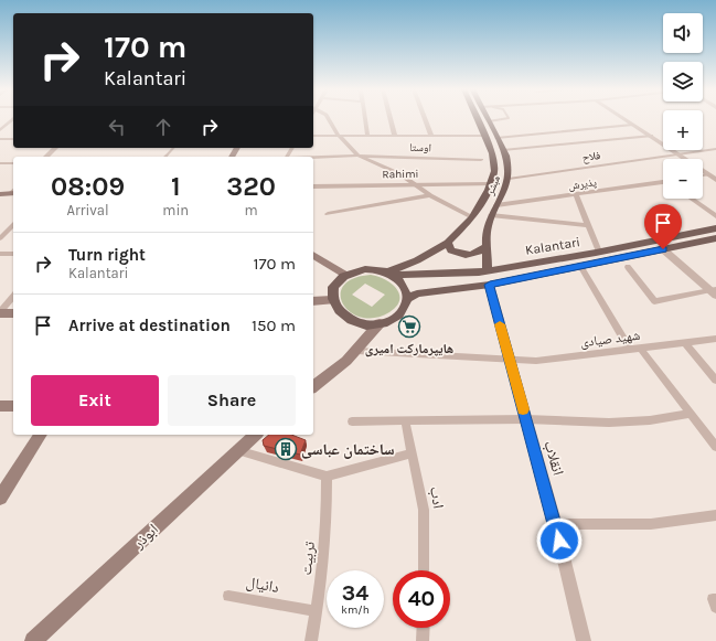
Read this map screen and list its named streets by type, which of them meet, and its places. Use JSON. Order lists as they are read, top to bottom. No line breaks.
{"streets":{"main road":["مبشر","Kalantari","ابوذر"],"street":["اوستا","فلاح","Rahimi","پذیرش","شهید صیادی","انقلاب","ادب","تربیت","دانیال"]},"crossings":[["فلاح","مبشر"],["پذیرش","مبشر"],["مبشر","Kalantari"],["Kalantari","انقلاب"],["شهید صیادی","انقلاب"],["تربیت","دانیال"]],"places":{"supermarket":["هایپرمارکت امیری"],"building":["ساختمان عباسی"]},"page":{"map_buttons":["+","−"],"turn":["170 m","Kalantari"],"eta":["08:09","Arrival","1","min","320","m"],"list":[{"name":"Turn right","note":"Kalantari","value":"170 m"},{"name":"Arrive at destination","value":"150 m"}],"buttons":["Exit","Share"],"speed":"34 km/h","limit":"40"}}
